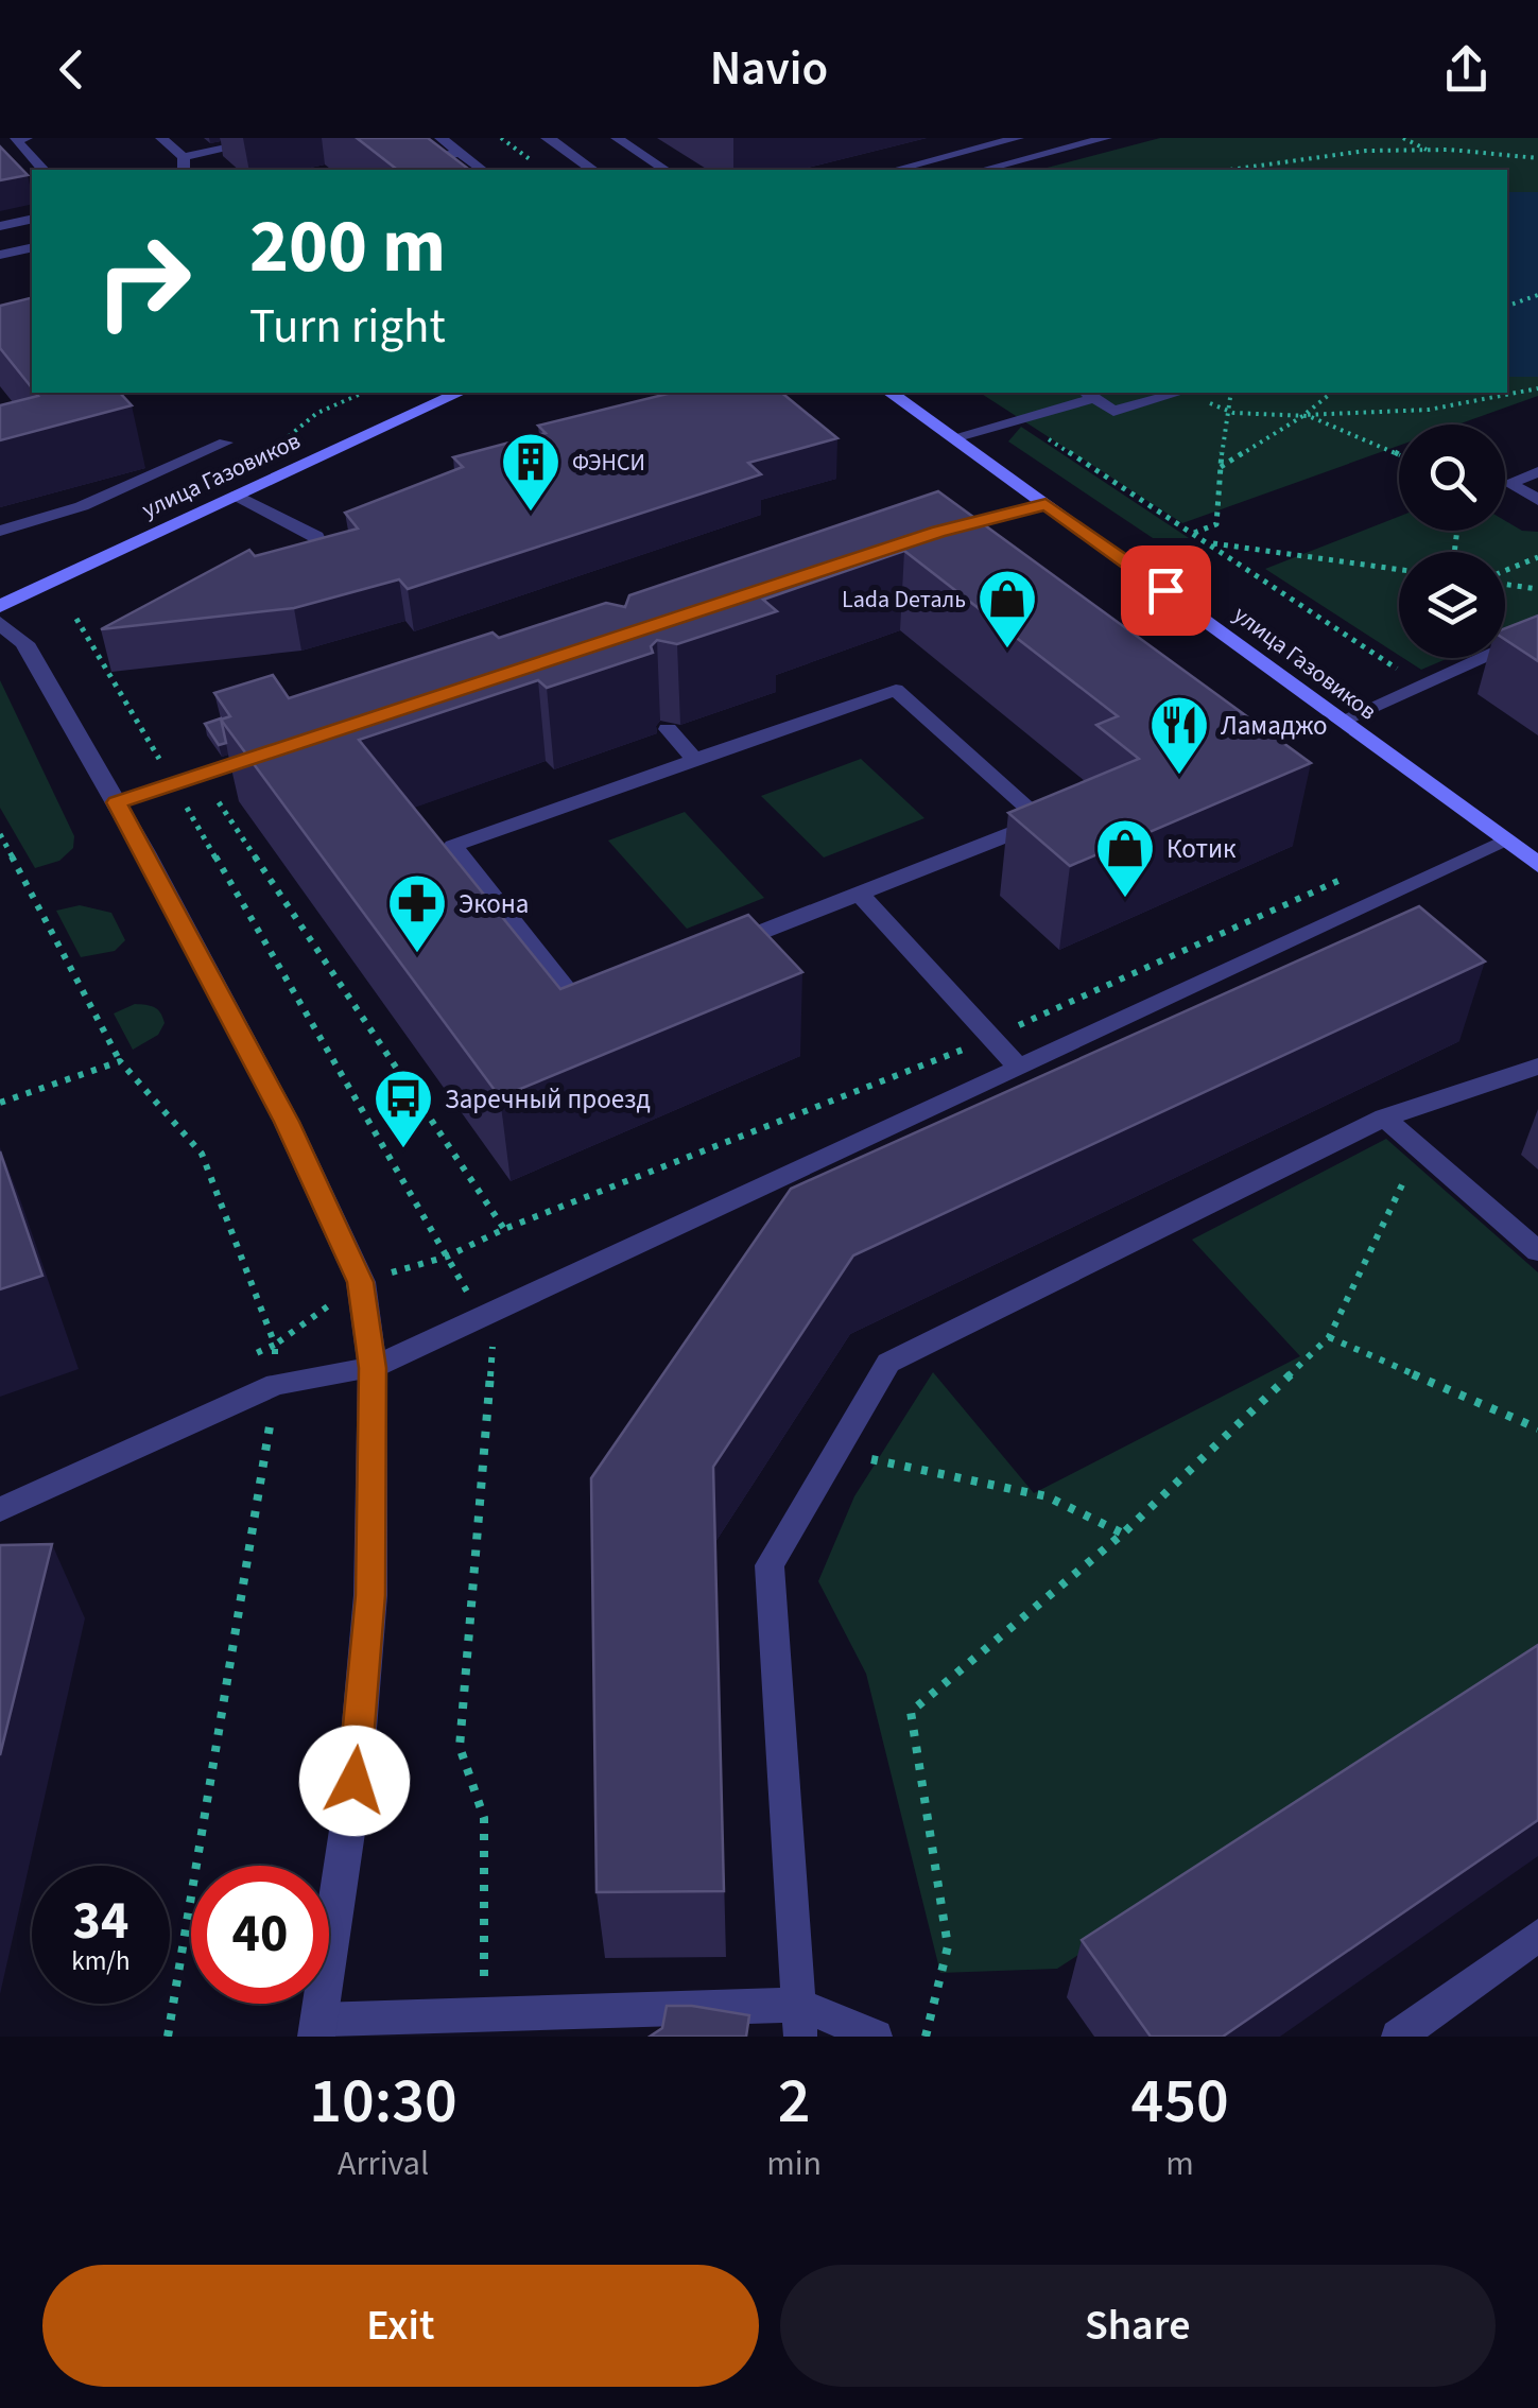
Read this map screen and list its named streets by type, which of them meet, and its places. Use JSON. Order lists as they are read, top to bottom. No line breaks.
{"streets":{"main road":["улица Газовиков"]},"places":{"building":["ФЭНСИ"],"shop":["Lada Dеталь","Котик"],"restaurant":["Ламаджо"],"pharmacy":["Экона"],"bus stop":["Заречный проезд"]},"page":{"header":"Navio","turn":["200 m","Turn right"],"speed":"34 km/h","limit":"40","eta":["10:30","Arrival","2","min","450","m"],"buttons":["Exit","Share"]}}
